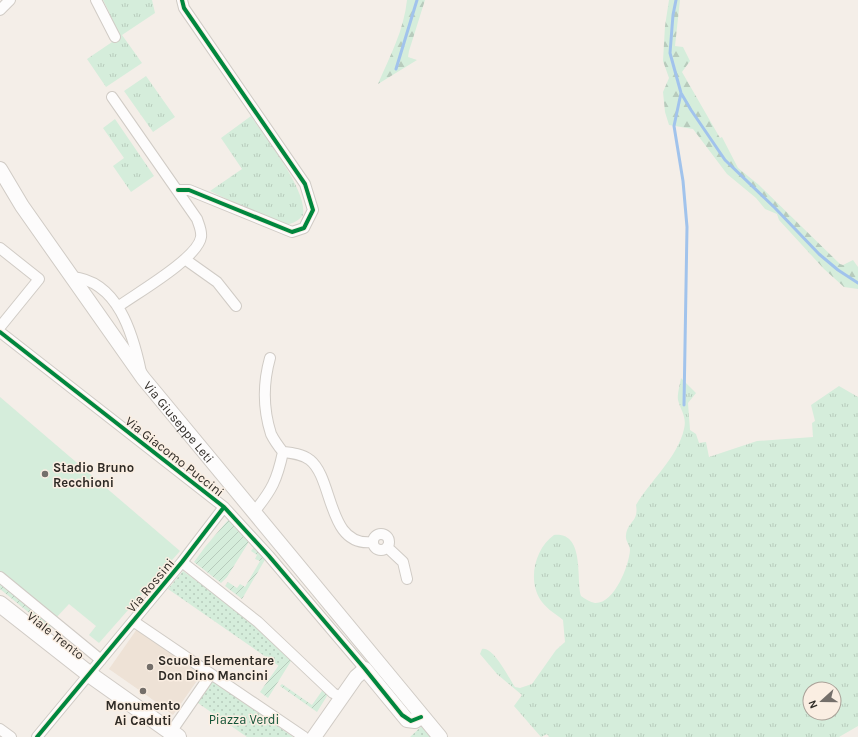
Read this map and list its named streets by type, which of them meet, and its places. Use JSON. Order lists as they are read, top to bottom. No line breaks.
{"streets":{"main road":["Via Giuseppe Leti","Viale Trento"],"street":["Via Giacomo Puccini","Via Rossini"]},"crossings":[["Via Giacomo Puccini","Via Rossini"],["Via Rossini","Viale Trento"]],"parks":["Piazza Verdi"],"places":["Stadio Bruno Recchioni","Scuola Elementare Don Dino Mancini","Monumento Ai Caduti"],"north":"left"}
